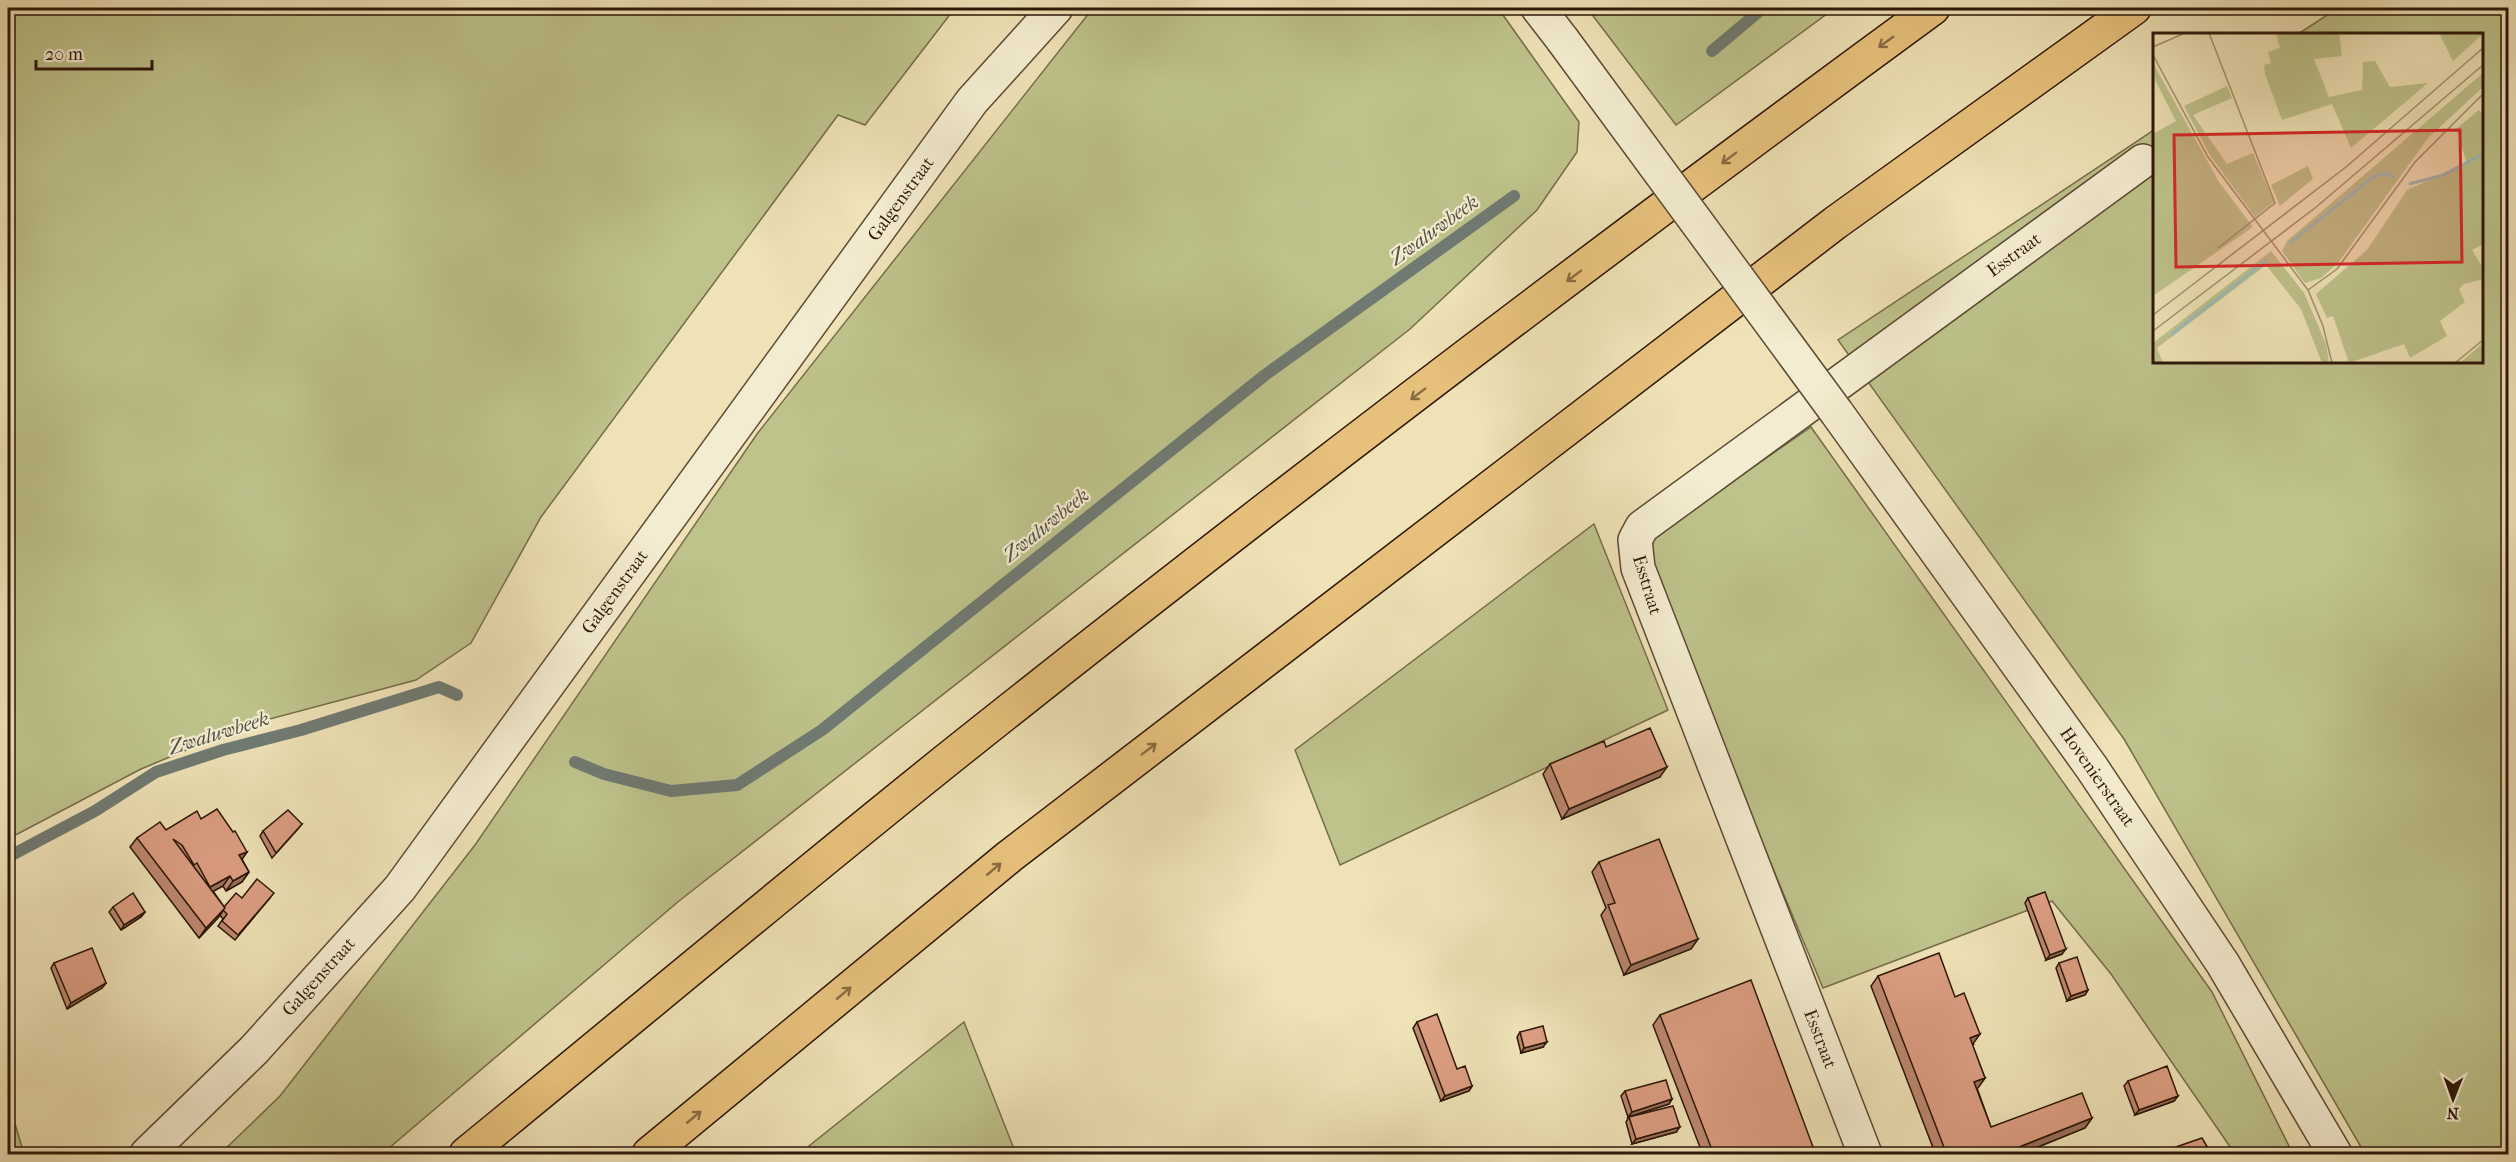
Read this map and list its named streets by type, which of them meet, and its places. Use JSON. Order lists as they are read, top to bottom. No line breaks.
{"streets":{"street":["Galgenstraat","Esstraat","Hovenierstraat"]},"water":["Zwaluwbeek"],"scale_bar":"20 m","north":"bottom"}
